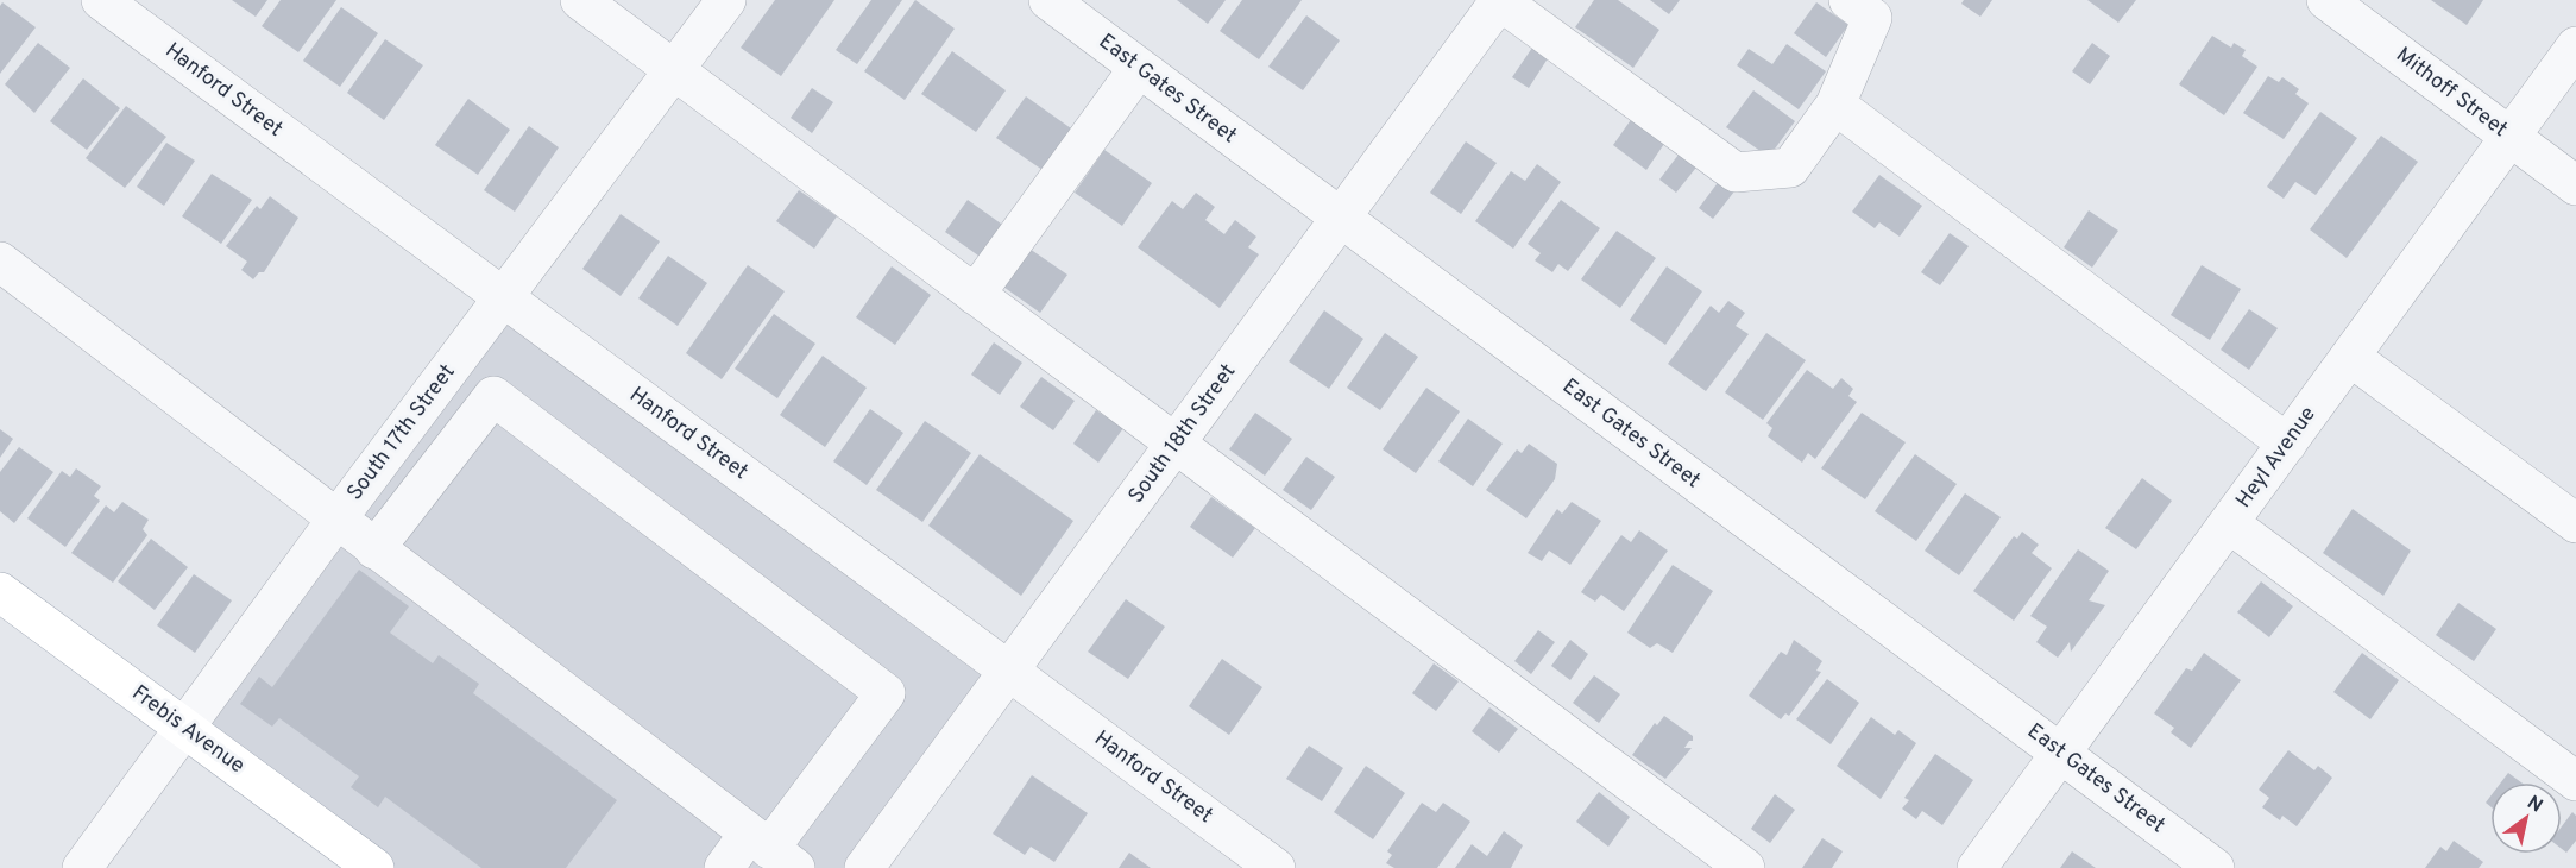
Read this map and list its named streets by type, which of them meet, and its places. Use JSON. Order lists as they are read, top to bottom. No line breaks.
{"streets":{"main road":["Frebis Avenue"],"street":["East Gates Street","Hanford Street","Mithoff Street","South 17th Street","South 18th Street","Heyl Avenue"]},"crossings":[["East Gates Street","South 18th Street"],["East Gates Street","Heyl Avenue"],["Hanford Street","South 17th Street"],["Hanford Street","South 18th Street"],["Mithoff Street","Heyl Avenue"],["South 17th Street","Frebis Avenue"]],"north":"top right"}
